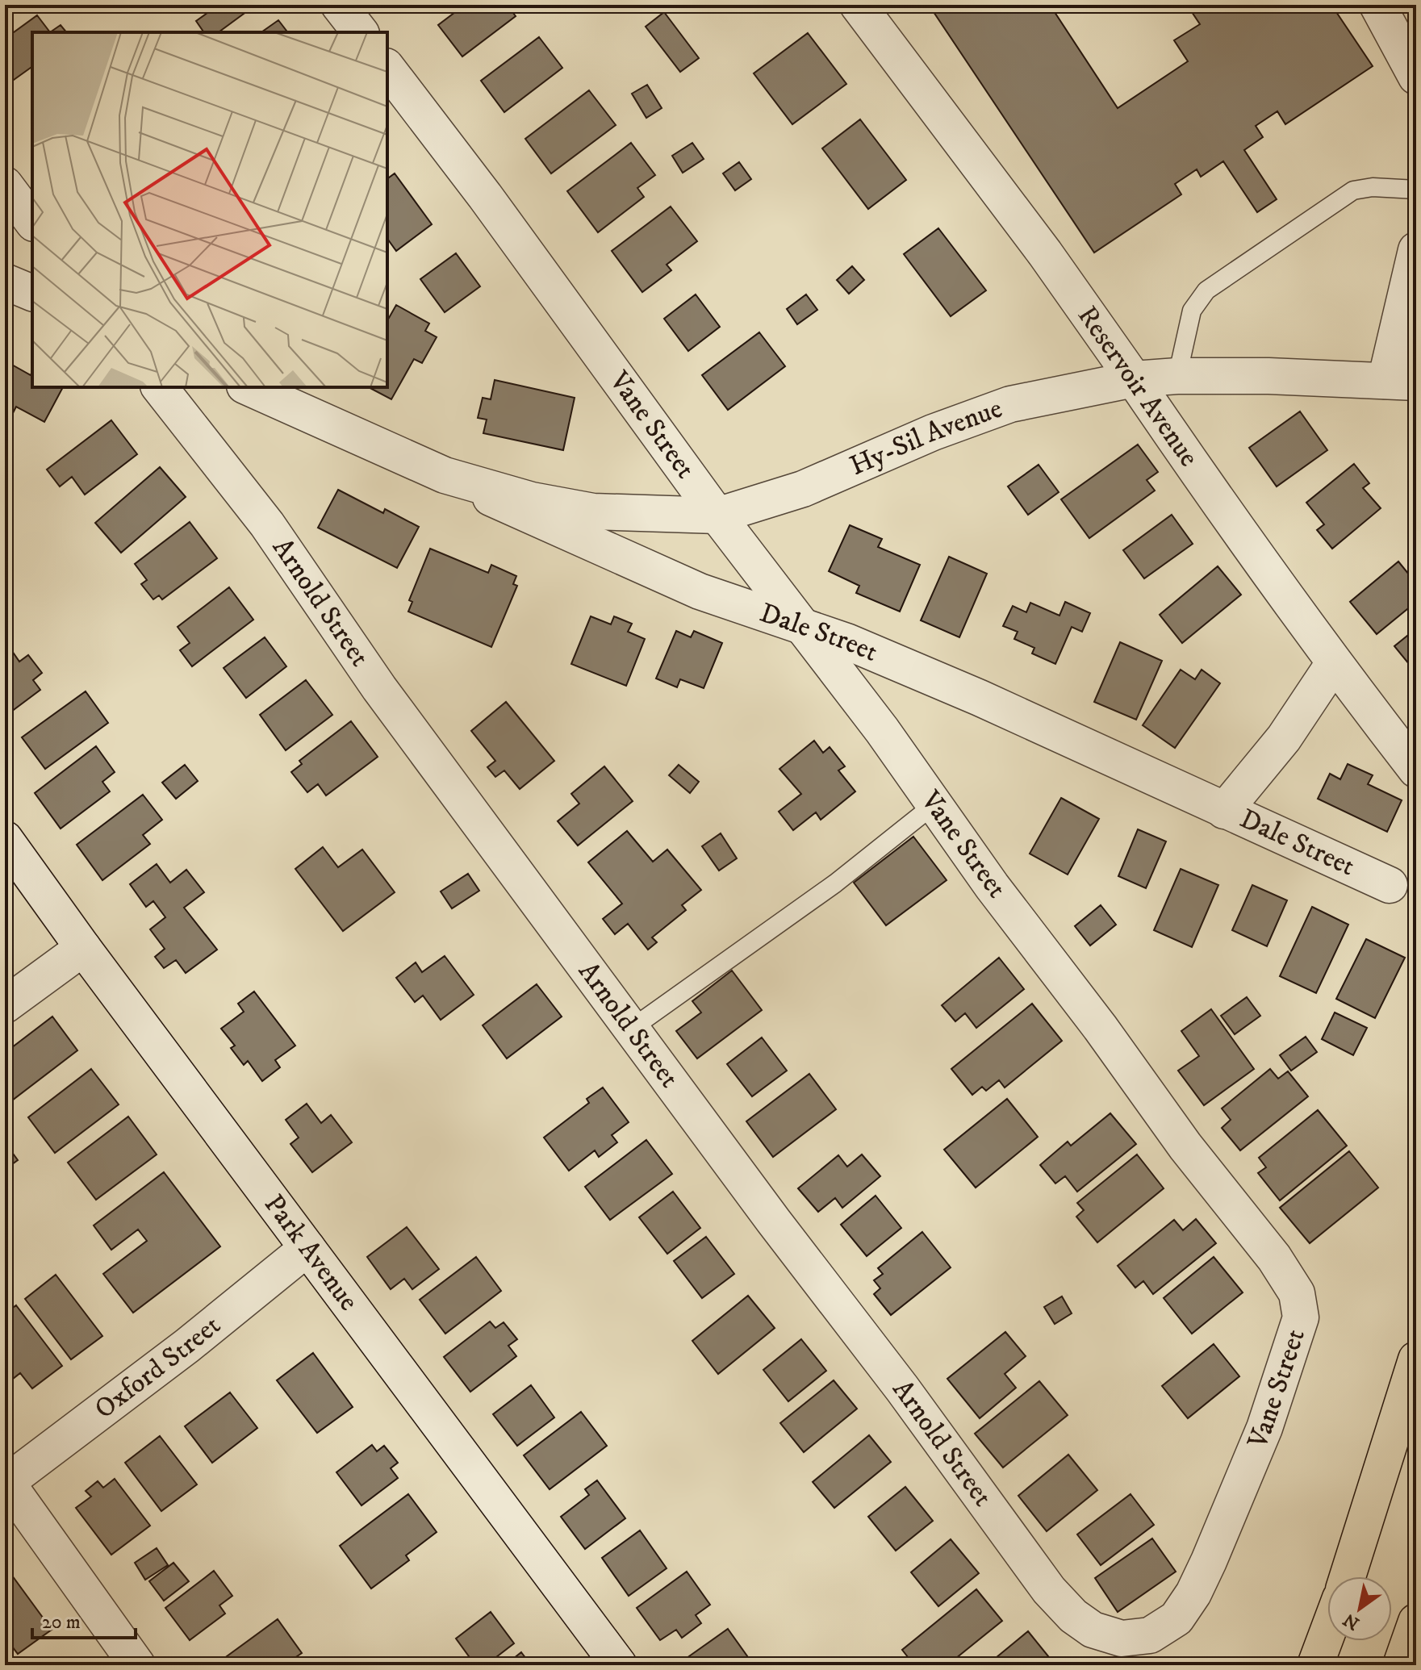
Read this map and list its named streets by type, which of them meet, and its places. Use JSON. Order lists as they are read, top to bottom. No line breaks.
{"streets":{"street":["Reservoir Avenue","Vane Street","Hy-Sil Avenue","Arnold Street","Dale Street","Park Avenue","Oxford Street"]},"crossings":[["Reservoir Avenue","Hy-Sil Avenue"],["Vane Street","Hy-Sil Avenue"],["Vane Street","Arnold Street"],["Vane Street","Dale Street"],["Hy-Sil Avenue","Dale Street"],["Park Avenue","Oxford Street"]],"scale_bar":"20 m","north":"bottom left"}
